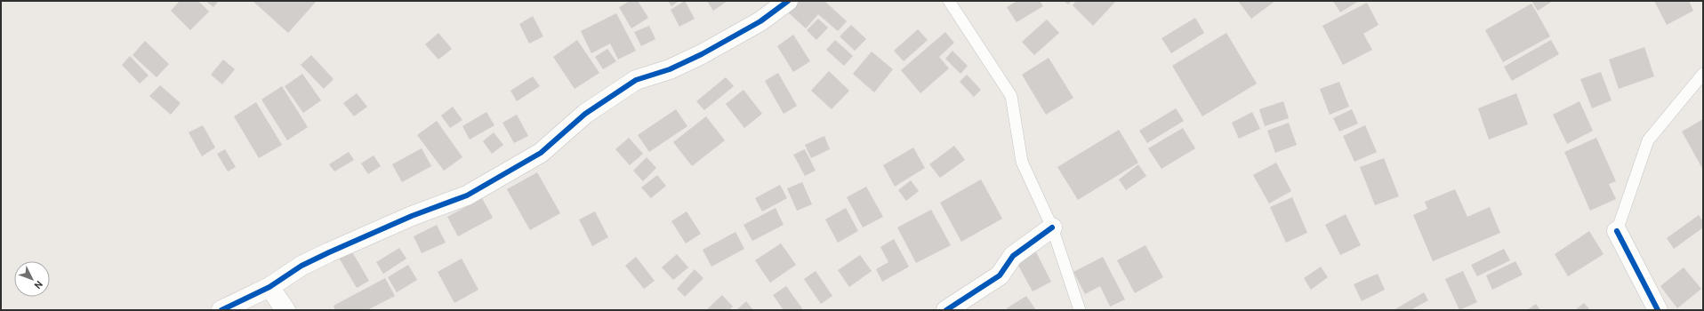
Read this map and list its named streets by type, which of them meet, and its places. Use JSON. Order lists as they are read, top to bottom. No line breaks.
{"north":"bottom right"}
